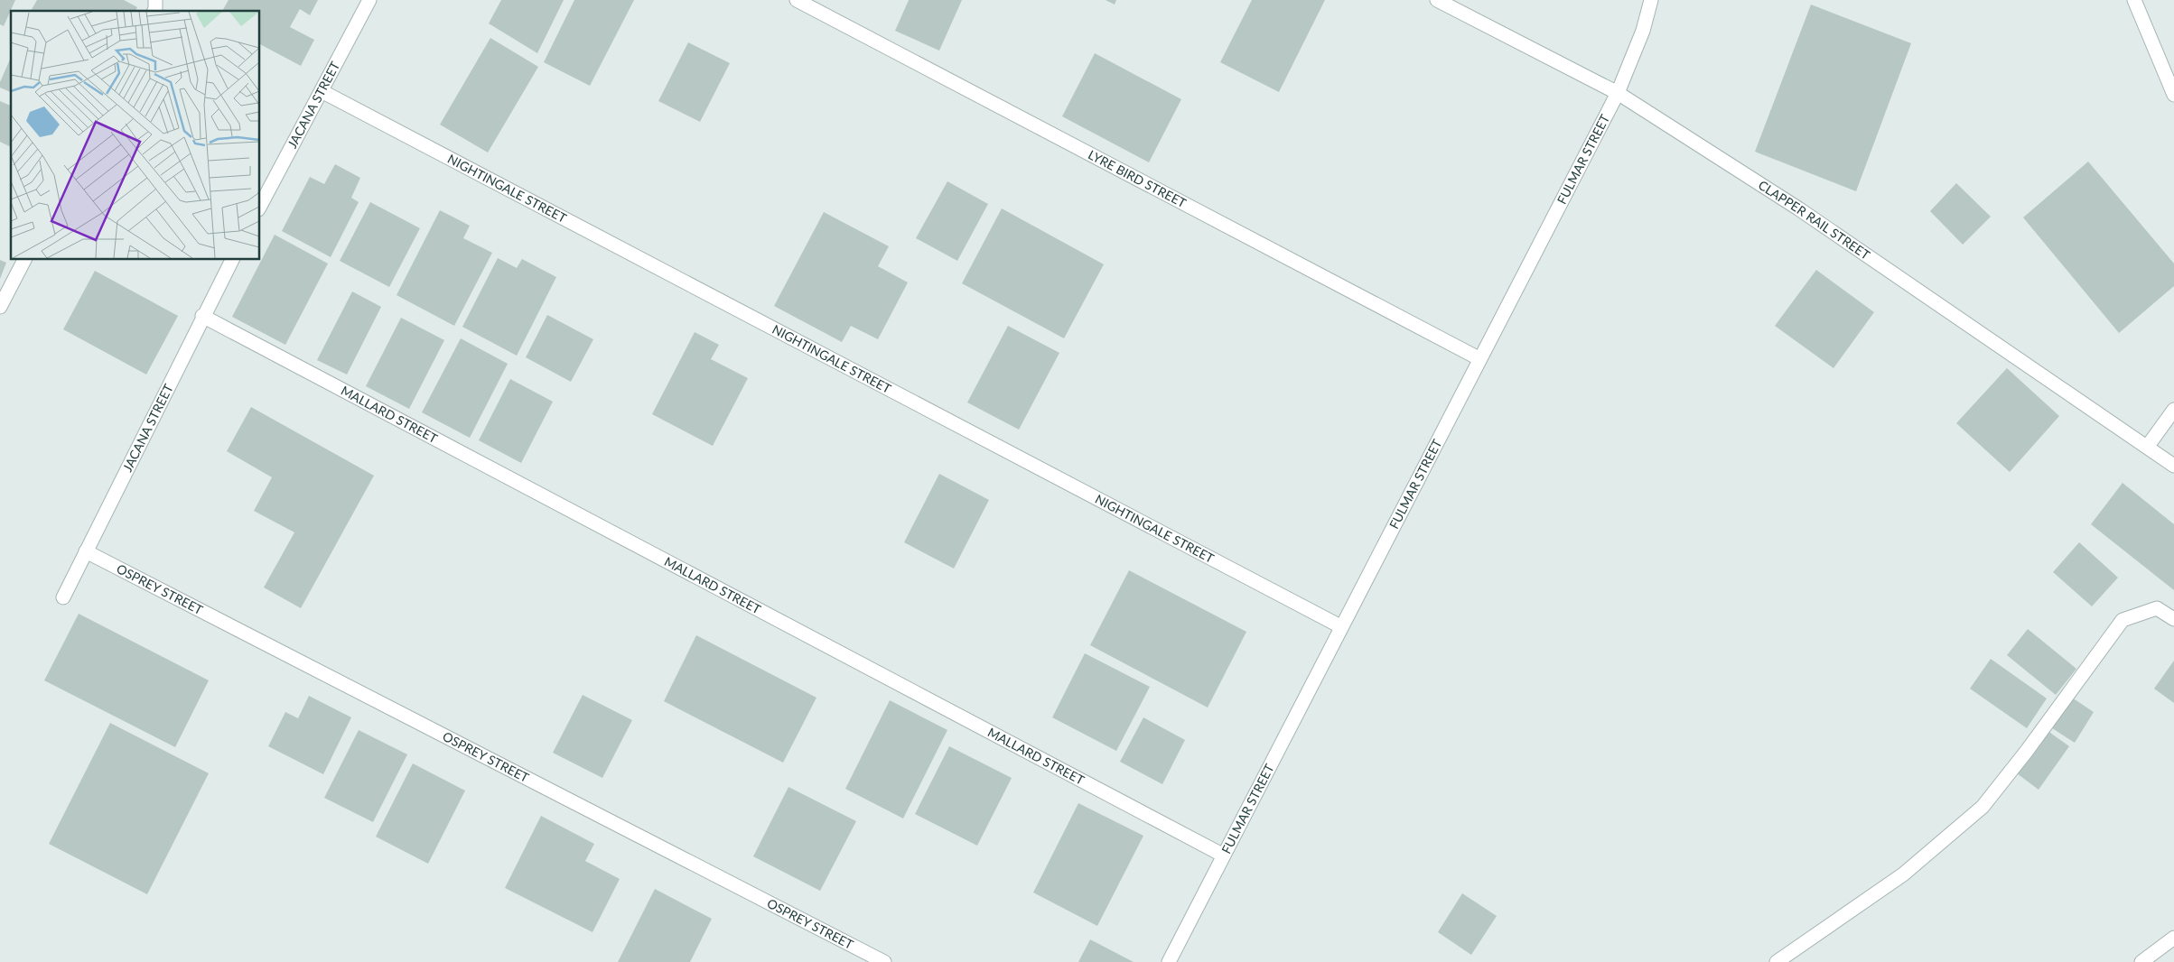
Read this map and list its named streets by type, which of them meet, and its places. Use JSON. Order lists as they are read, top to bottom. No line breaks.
{"streets":{"street":["JACANA STREET","FULMAR STREET","LYRE BIRD STREET","NIGHTINGALE STREET","CLAPPER RAIL STREET","MALLARD STREET","OSPREY STREET"]},"crossings":[["JACANA STREET","NIGHTINGALE STREET"],["JACANA STREET","MALLARD STREET"],["JACANA STREET","OSPREY STREET"],["FULMAR STREET","LYRE BIRD STREET"],["FULMAR STREET","NIGHTINGALE STREET"],["FULMAR STREET","CLAPPER RAIL STREET"],["FULMAR STREET","MALLARD STREET"]]}
